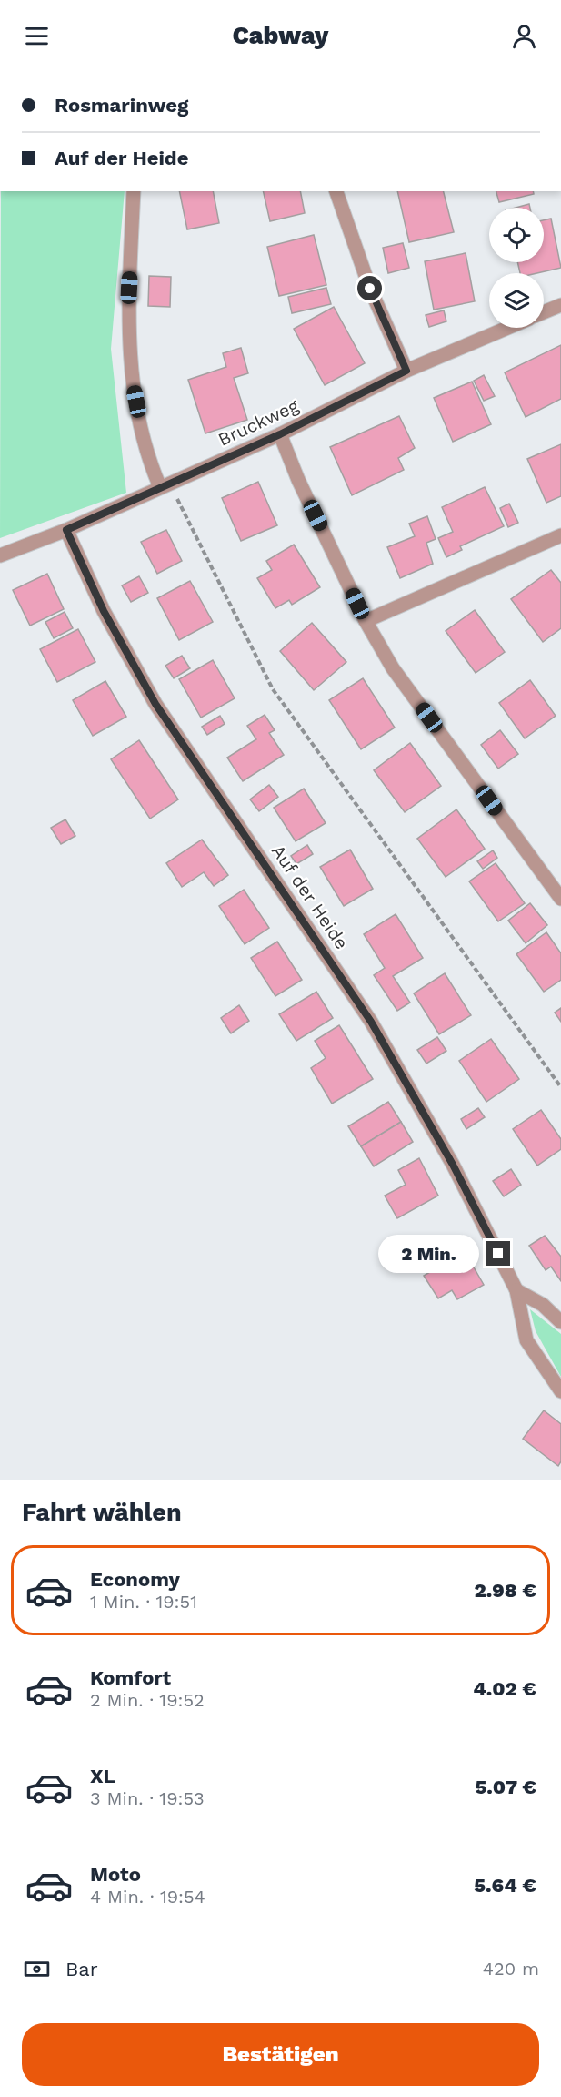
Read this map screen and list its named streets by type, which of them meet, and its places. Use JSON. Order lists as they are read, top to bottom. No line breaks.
{"streets":{"street":["Bruckweg","Auf der Heide"]},"crossings":[["Bruckweg","Auf der Heide"]],"page":{"header":"Cabway","banner":["Rosmarinweg","Auf der Heide"],"bubble":"2 Min.","heading":"Fahrt wählen","list":[{"name":"Economy","note":"1 Min. · 19:51","value":"2.98 €"},{"name":"Komfort","note":"2 Min. · 19:52","value":"4.02 €"},{"name":"XL","note":"3 Min. · 19:53","value":"5.07 €"},{"name":"Moto","note":"4 Min. · 19:54","value":"5.64 €"}],"pay":["Bar","420 m"],"buttons":"Bestätigen"}}
